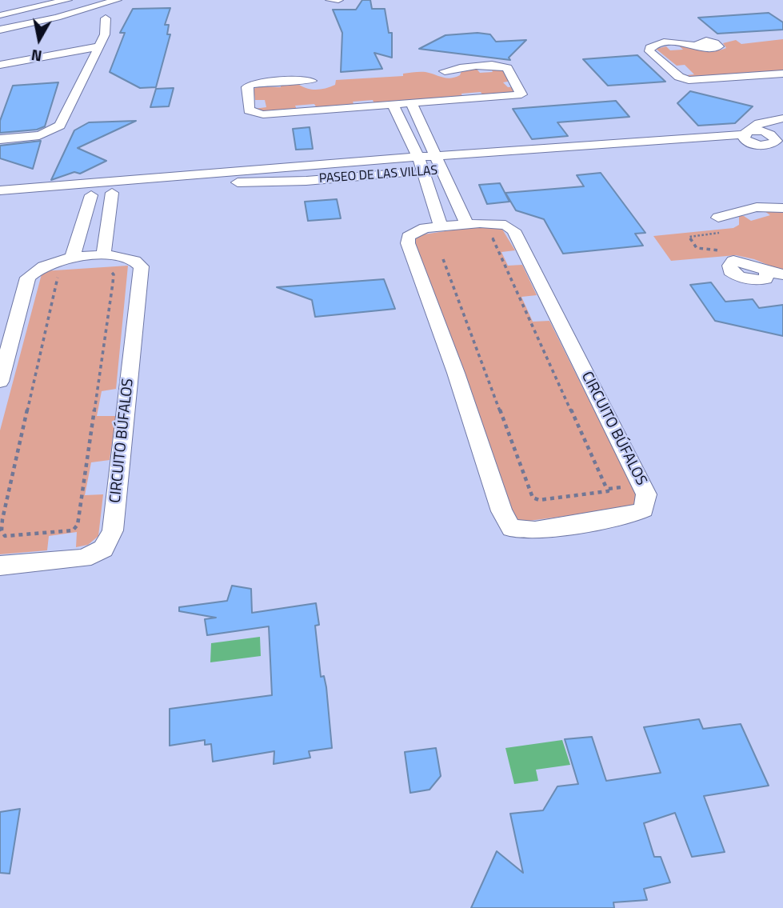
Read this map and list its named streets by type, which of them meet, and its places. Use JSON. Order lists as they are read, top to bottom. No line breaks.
{"streets":{"street":["PASEO DE LAS VILLAS","CIRCUITO BÚFALOS"]},"north":"bottom"}
